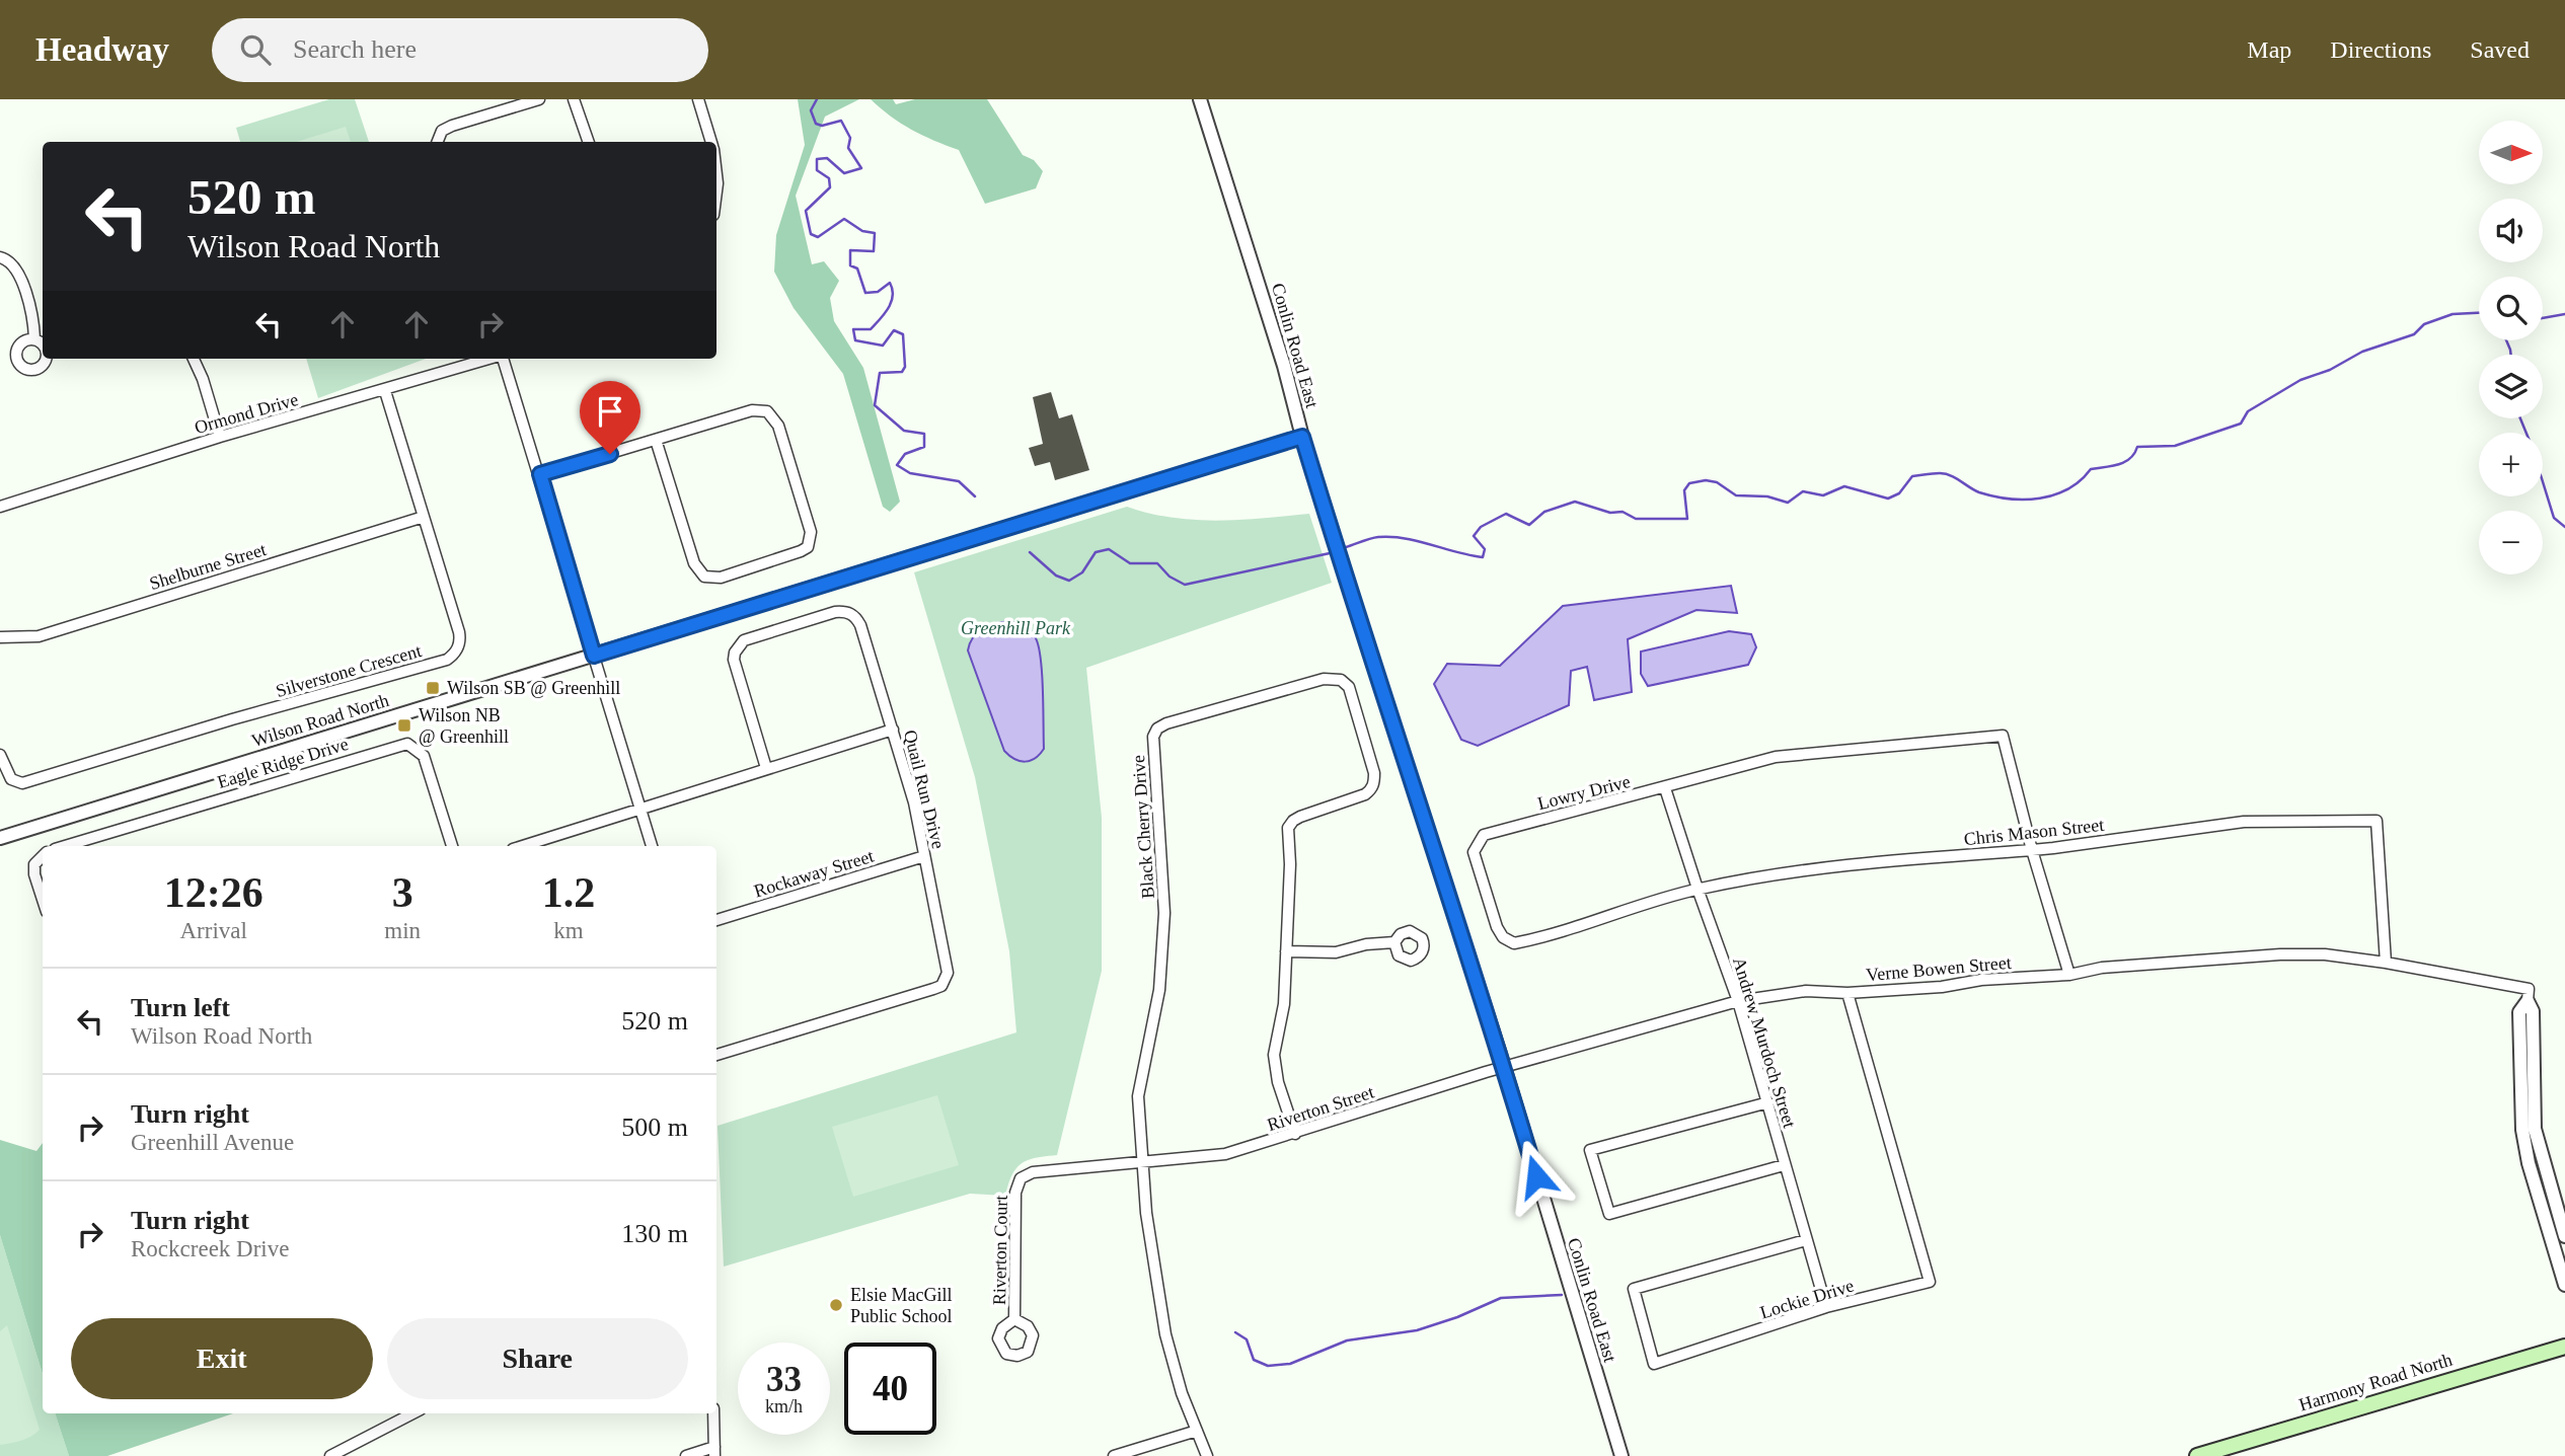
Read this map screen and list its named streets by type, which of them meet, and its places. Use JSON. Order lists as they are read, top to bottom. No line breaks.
{"streets":{"main road":["Harmony Road North"],"street":["Conlin Road East","Ormond Drive","Shelburne Street","Silverstone Crescent","Wilson Road North","Eagle Ridge Drive","Quail Run Drive","Lowry Drive","Black Cherry Drive","Chris Mason Street","Rockaway Street","Verne Bowen Street","Andrew Murdoch Street","Riverton Street","Riverton Court","Lockie Drive"]},"crossings":[["Conlin Road East","Wilson Road North"],["Conlin Road East","Verne Bowen Street"],["Conlin Road East","Riverton Street"],["Ormond Drive","Silverstone Crescent"],["Shelburne Street","Silverstone Crescent"],["Quail Run Drive","Rockaway Street"],["Lowry Drive","Chris Mason Street"],["Lowry Drive","Andrew Murdoch Street"],["Black Cherry Drive","Riverton Street"],["Black Cherry Drive","Riverton Court"],["Chris Mason Street","Verne Bowen Street"],["Chris Mason Street","Andrew Murdoch Street"],["Verne Bowen Street","Andrew Murdoch Street"],["Verne Bowen Street","Riverton Street"],["Verne Bowen Street","Lockie Drive"],["Andrew Murdoch Street","Lockie Drive"],["Riverton Street","Riverton Court"]],"parks":["Greenhill Park"],"places":{"transit":["Wilson SB @ Greenhill","Wilson NB @ Greenhill"],"other":["Elsie MacGill Public School"]},"north":"right","page":{"header":"Headway","search":"Search here","nav":["Map","Directions","Saved"],"map_buttons":["+","−"],"turn":["520 m","Wilson Road North"],"eta":["12:26","Arrival","3","min","1.2","km"],"list":[{"name":"Turn left","note":"Wilson Road North","value":"520 m"},{"name":"Turn right","note":"Greenhill Avenue","value":"500 m"},{"name":"Turn right","note":"Rockcreek Drive","value":"130 m"}],"buttons":["Exit","Share"],"speed":"33 km/h","limit":"40"}}
